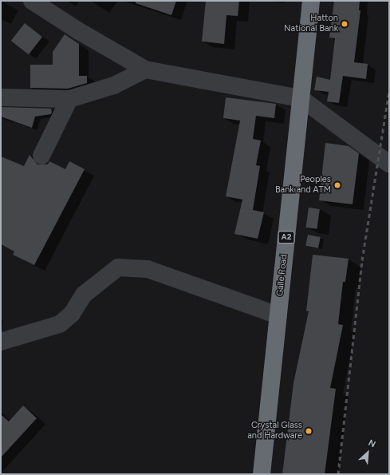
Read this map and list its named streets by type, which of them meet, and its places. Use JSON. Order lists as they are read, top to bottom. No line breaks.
{"streets":{"highway":["A2","Galle Road"]},"places":["Hatton National Bank","Peoples Bank and ATM","Crystal Glass and Hardware"],"north":"top right"}
